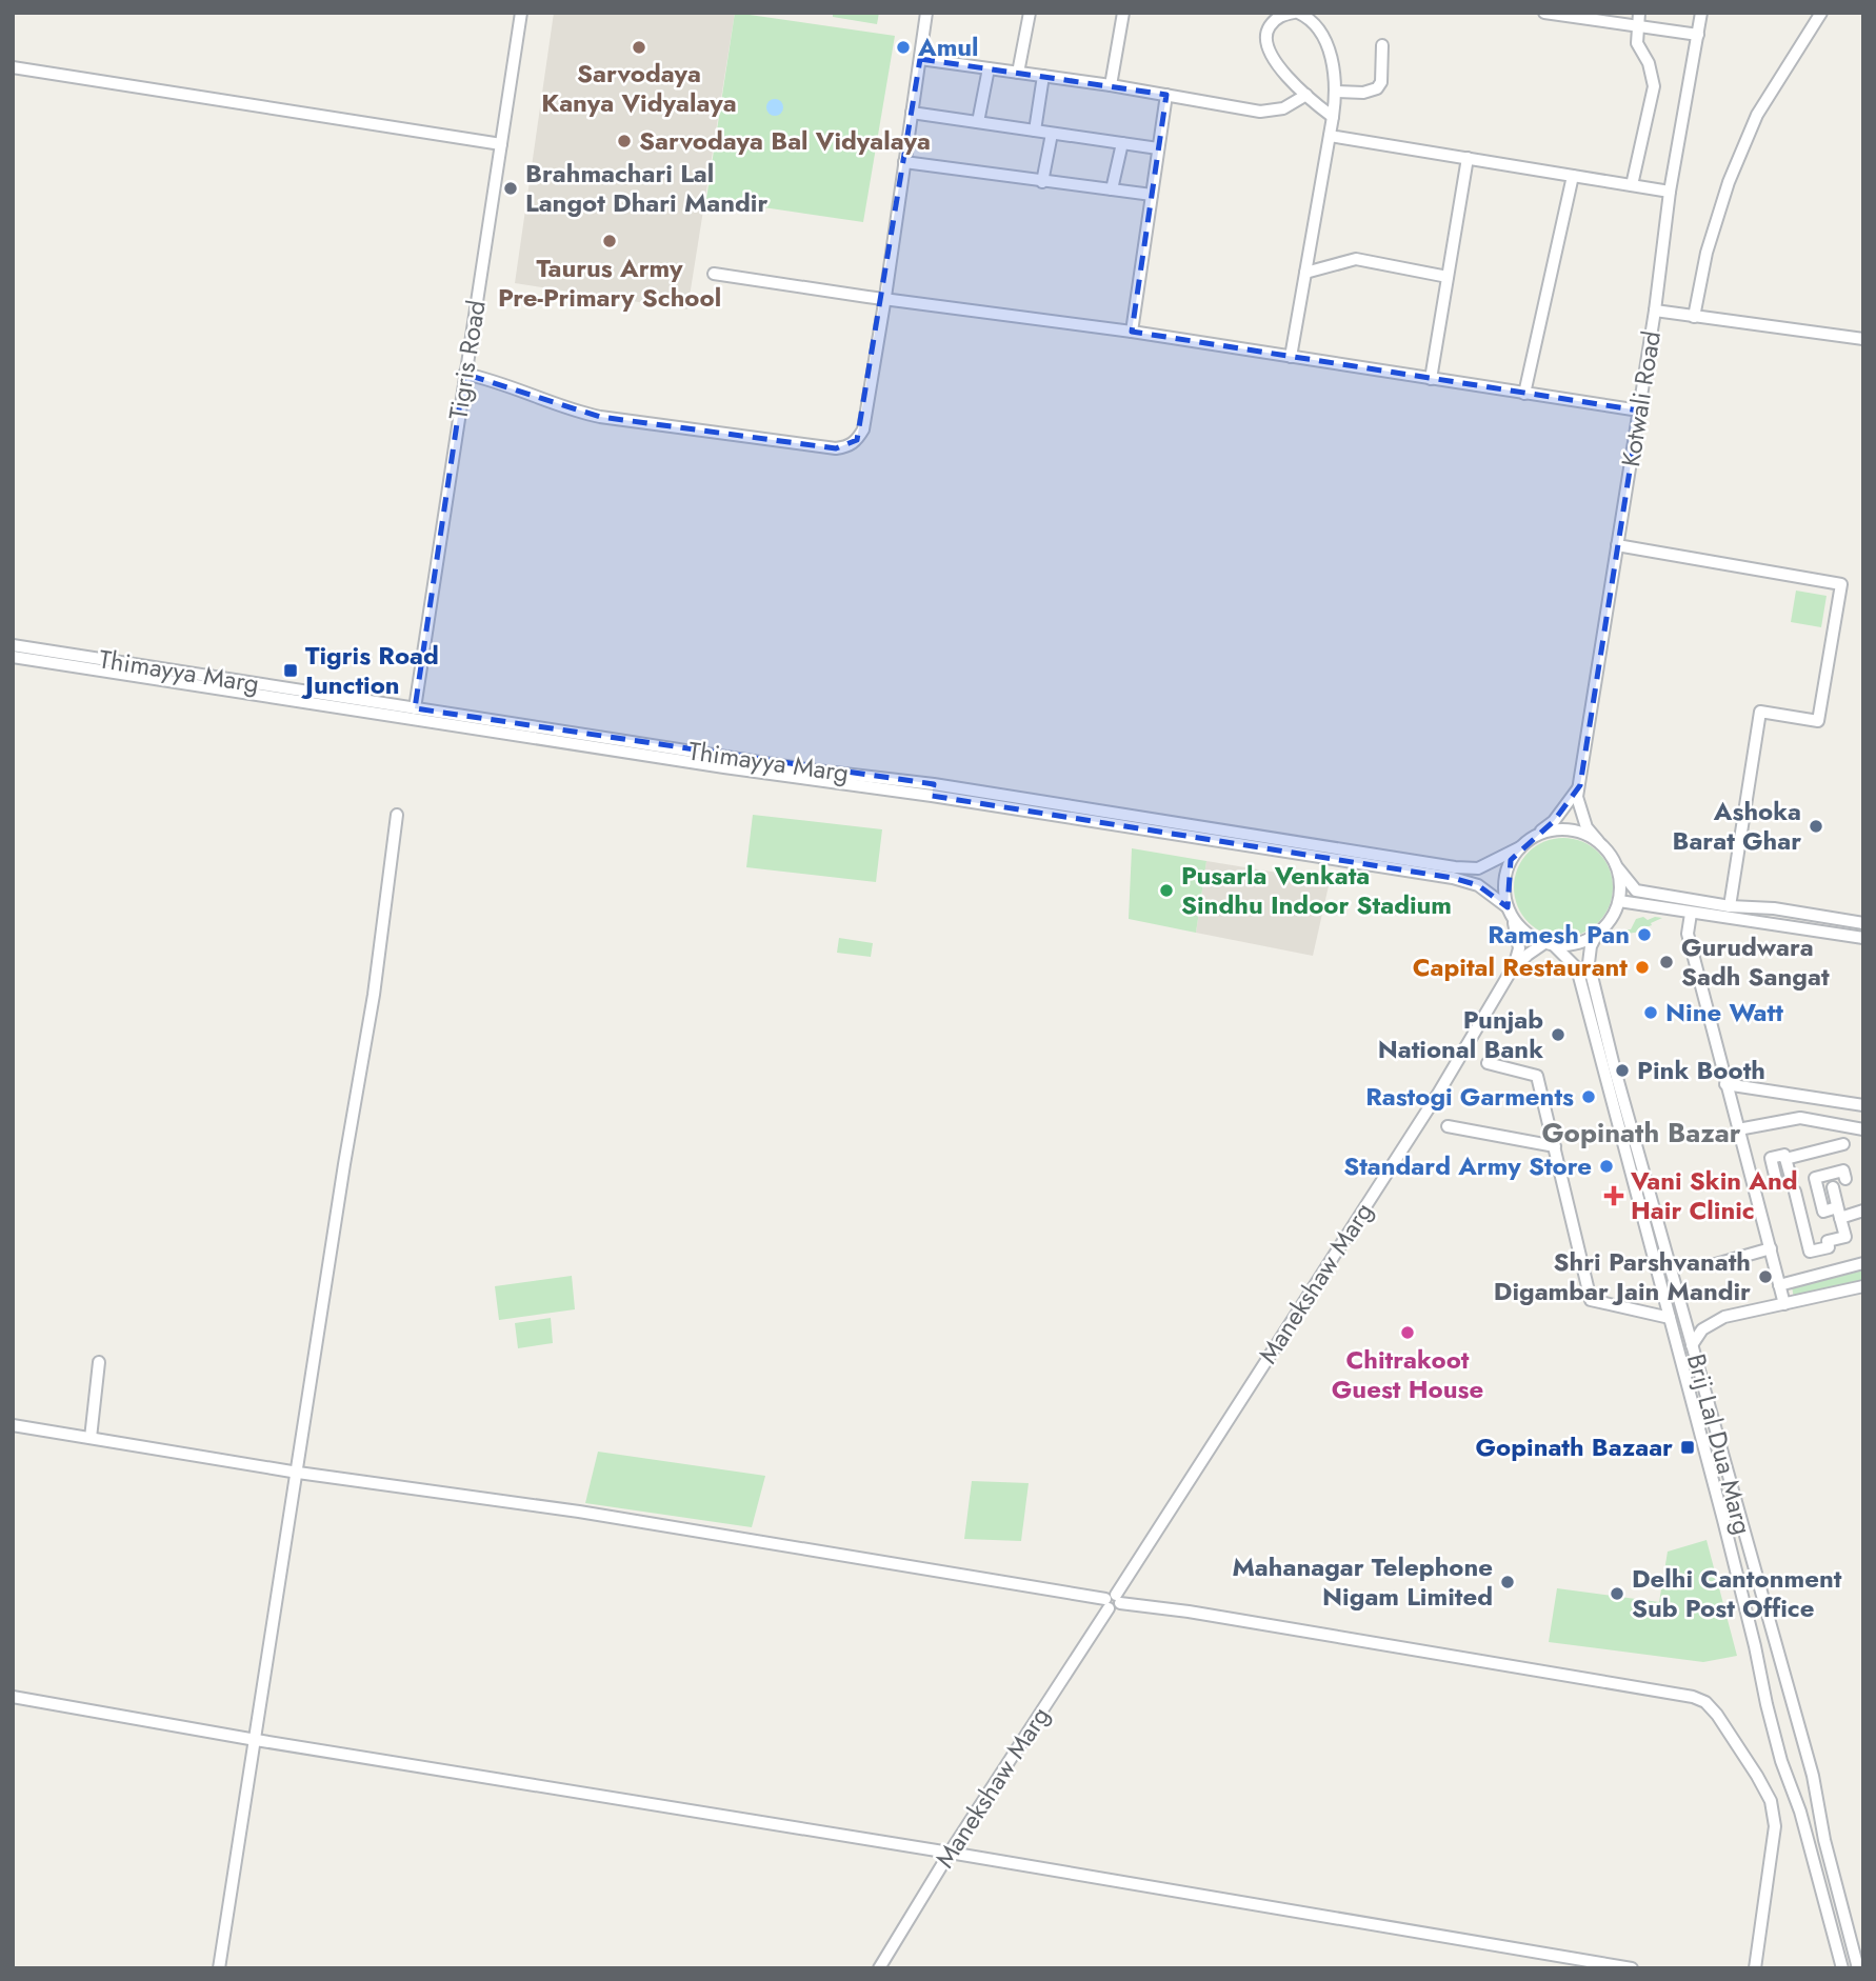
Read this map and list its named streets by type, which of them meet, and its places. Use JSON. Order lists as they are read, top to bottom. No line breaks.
{"streets":{"street":["Tigris Road","Kotwali Road","Thimayya Marg","Manekshaw Marg","Brij Lal Dua Marg"]},"crossings":[["Tigris Road","Thimayya Marg"],["Thimayya Marg","Manekshaw Marg"]],"districts":["Gopinath Bazar"],"places":{"other":["Sarvodaya Kanya Vidyalaya","Amul","Sarvodaya Bal Vidyalaya","Brahmachari Lal Langot Dhari Mandir","Taurus Army Pre-Primary School","Ashoka Barat Ghar","Pusarla Venkata Sindhu Indoor Stadium","Ramesh Pan","Gurudwara Sadh Sangat","Capital Restaurant","Nine Watt","Punjab National Bank","Pink Booth","Rastogi Garments","Standard Army Store","Shri Parshvanath Digambar Jain Mandir","Chitrakoot Guest House","Mahanagar Telephone Nigam Limited","Delhi Cantonment Sub Post Office"],"transit":["Tigris Road Junction","Gopinath Bazaar"],"health":["Vani Skin And Hair Clinic"]}}
